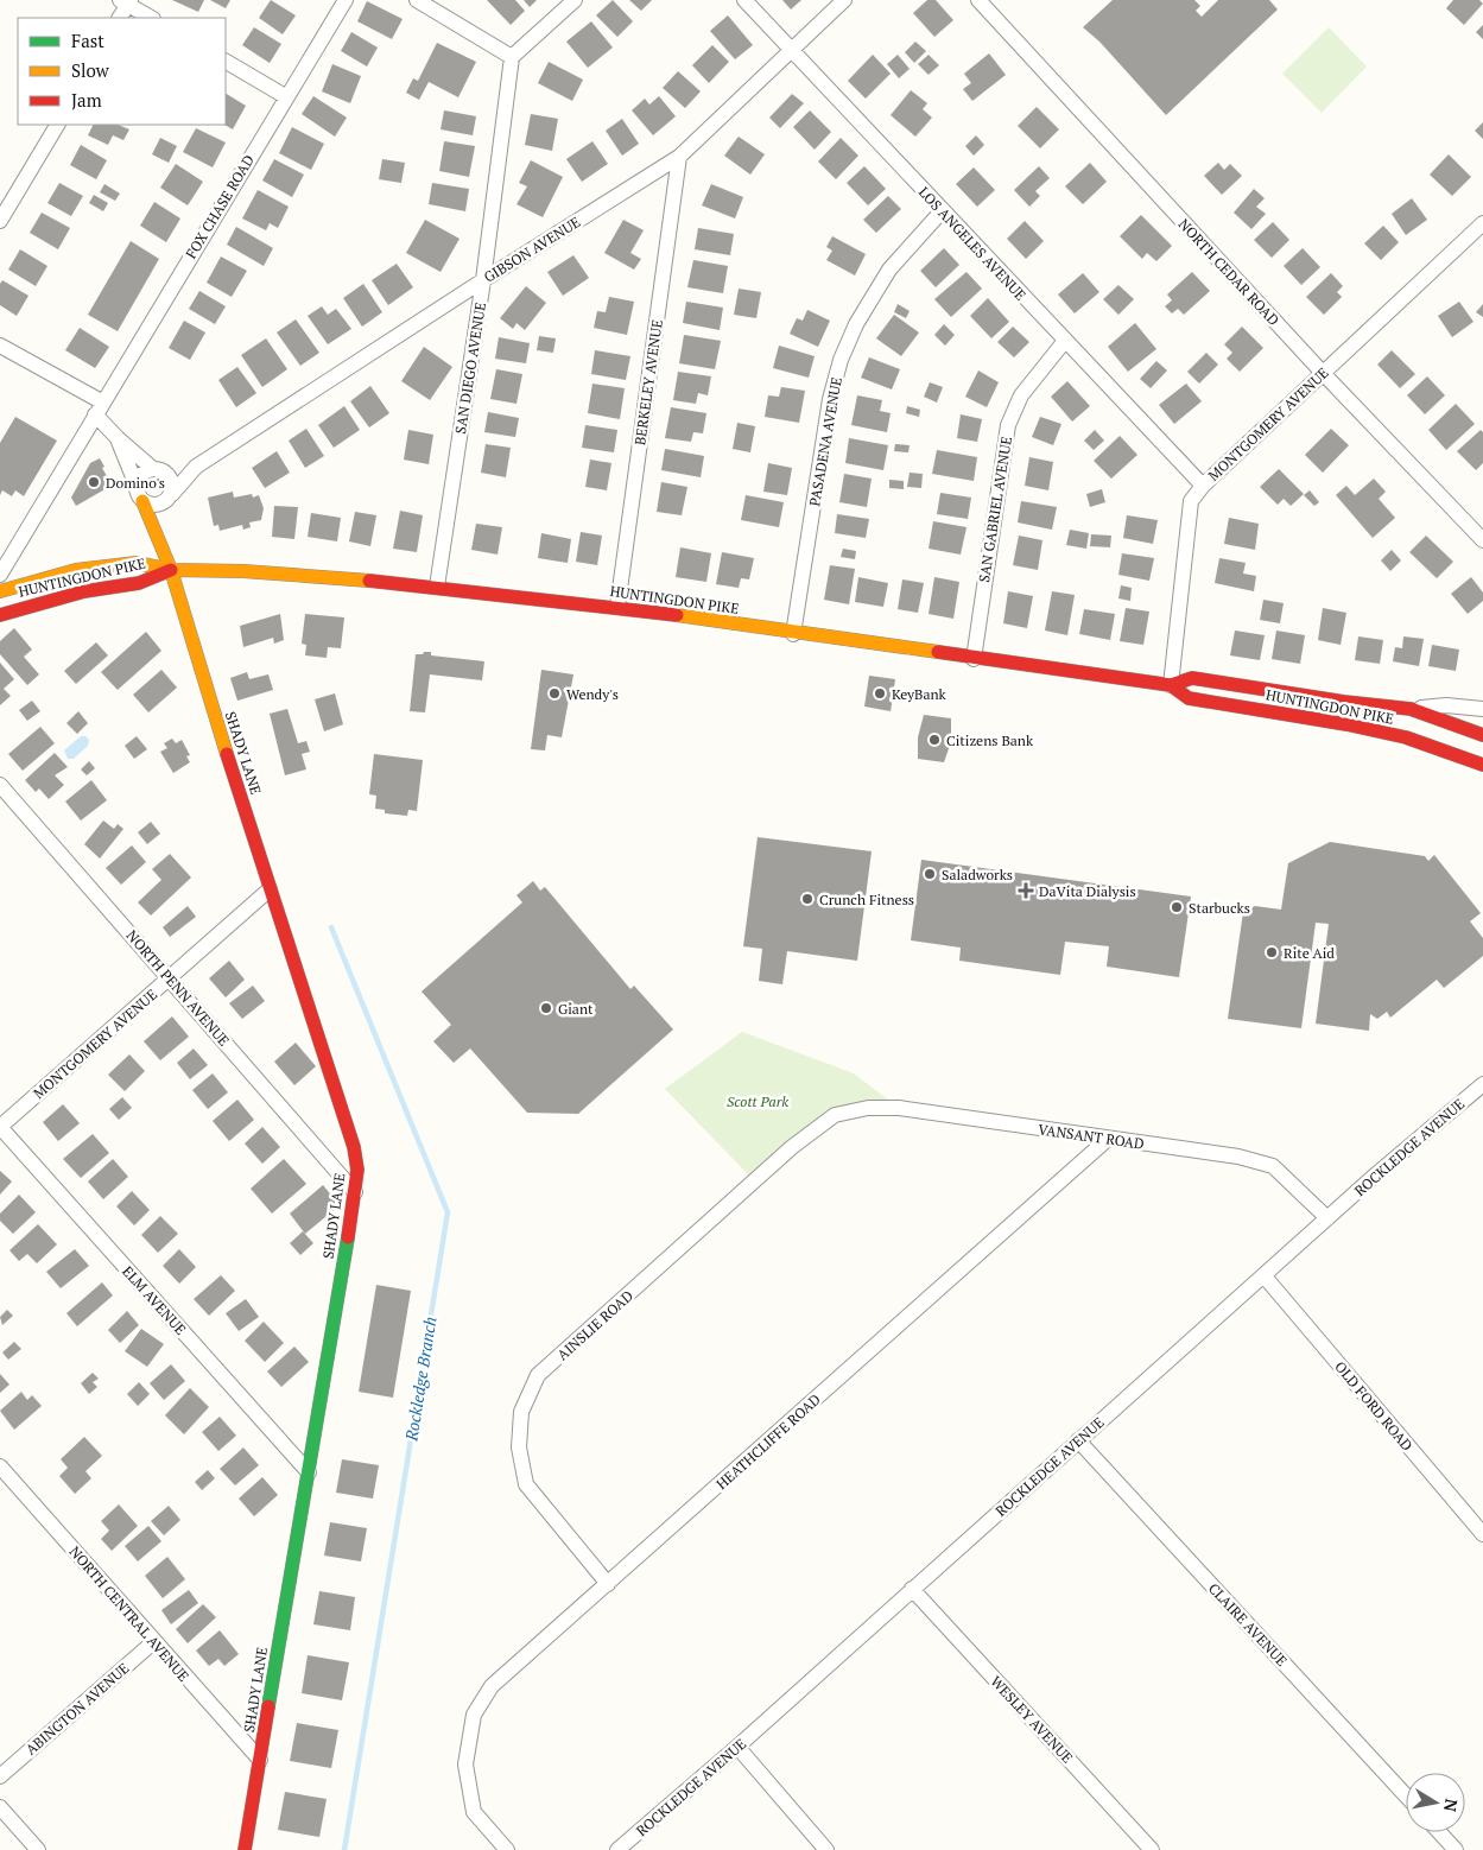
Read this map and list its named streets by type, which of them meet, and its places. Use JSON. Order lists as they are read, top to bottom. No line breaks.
{"streets":{"main road":["HUNTINGDON PIKE","SHADY LANE"],"street":["FOX CHASE ROAD","LOS ANGELES AVENUE","GIBSON AVENUE","NORTH CEDAR ROAD","SAN DIEGO AVENUE","BERKELEY AVENUE","MONTGOMERY AVENUE","PASADENA AVENUE","SAN GABRIEL AVENUE","NORTH PENN AVENUE","VANSANT ROAD","ROCKLEDGE AVENUE","ELM AVENUE","AINSLIE ROAD","OLD FORD ROAD","HEATHCLIFFE ROAD","NORTH CENTRAL AVENUE","CLAIRE AVENUE","ABINGTON AVENUE","WESLEY AVENUE"]},"crossings":[["LOS ANGELES AVENUE","GIBSON AVENUE"],["LOS ANGELES AVENUE","MONTGOMERY AVENUE"],["LOS ANGELES AVENUE","PASADENA AVENUE"],["LOS ANGELES AVENUE","SAN GABRIEL AVENUE"],["GIBSON AVENUE","SAN DIEGO AVENUE"],["GIBSON AVENUE","BERKELEY AVENUE"],["NORTH CEDAR ROAD","MONTGOMERY AVENUE"],["SAN DIEGO AVENUE","HUNTINGDON PIKE"],["BERKELEY AVENUE","HUNTINGDON PIKE"],["MONTGOMERY AVENUE","HUNTINGDON PIKE"],["MONTGOMERY AVENUE","SHADY LANE"],["MONTGOMERY AVENUE","NORTH PENN AVENUE"],["MONTGOMERY AVENUE","ELM AVENUE"],["PASADENA AVENUE","HUNTINGDON PIKE"],["SAN GABRIEL AVENUE","HUNTINGDON PIKE"],["HUNTINGDON PIKE","SHADY LANE"],["SHADY LANE","NORTH PENN AVENUE"],["SHADY LANE","ELM AVENUE"],["SHADY LANE","NORTH CENTRAL AVENUE"],["VANSANT ROAD","ROCKLEDGE AVENUE"],["VANSANT ROAD","AINSLIE ROAD"],["VANSANT ROAD","HEATHCLIFFE ROAD"],["ROCKLEDGE AVENUE","OLD FORD ROAD"],["ROCKLEDGE AVENUE","CLAIRE AVENUE"],["ROCKLEDGE AVENUE","WESLEY AVENUE"],["AINSLIE ROAD","HEATHCLIFFE ROAD"],["NORTH CENTRAL AVENUE","ABINGTON AVENUE"]],"water":["Rockledge Branch"],"parks":["Scott Park"],"places":{"other":["Domino's","Wendy's","KeyBank","Citizens Bank","Saladworks","Crunch Fitness","Starbucks","Rite Aid","Giant"],"health":["DaVita Dialysis"]},"legend":["Fast","Slow","Jam"],"north":"right"}
